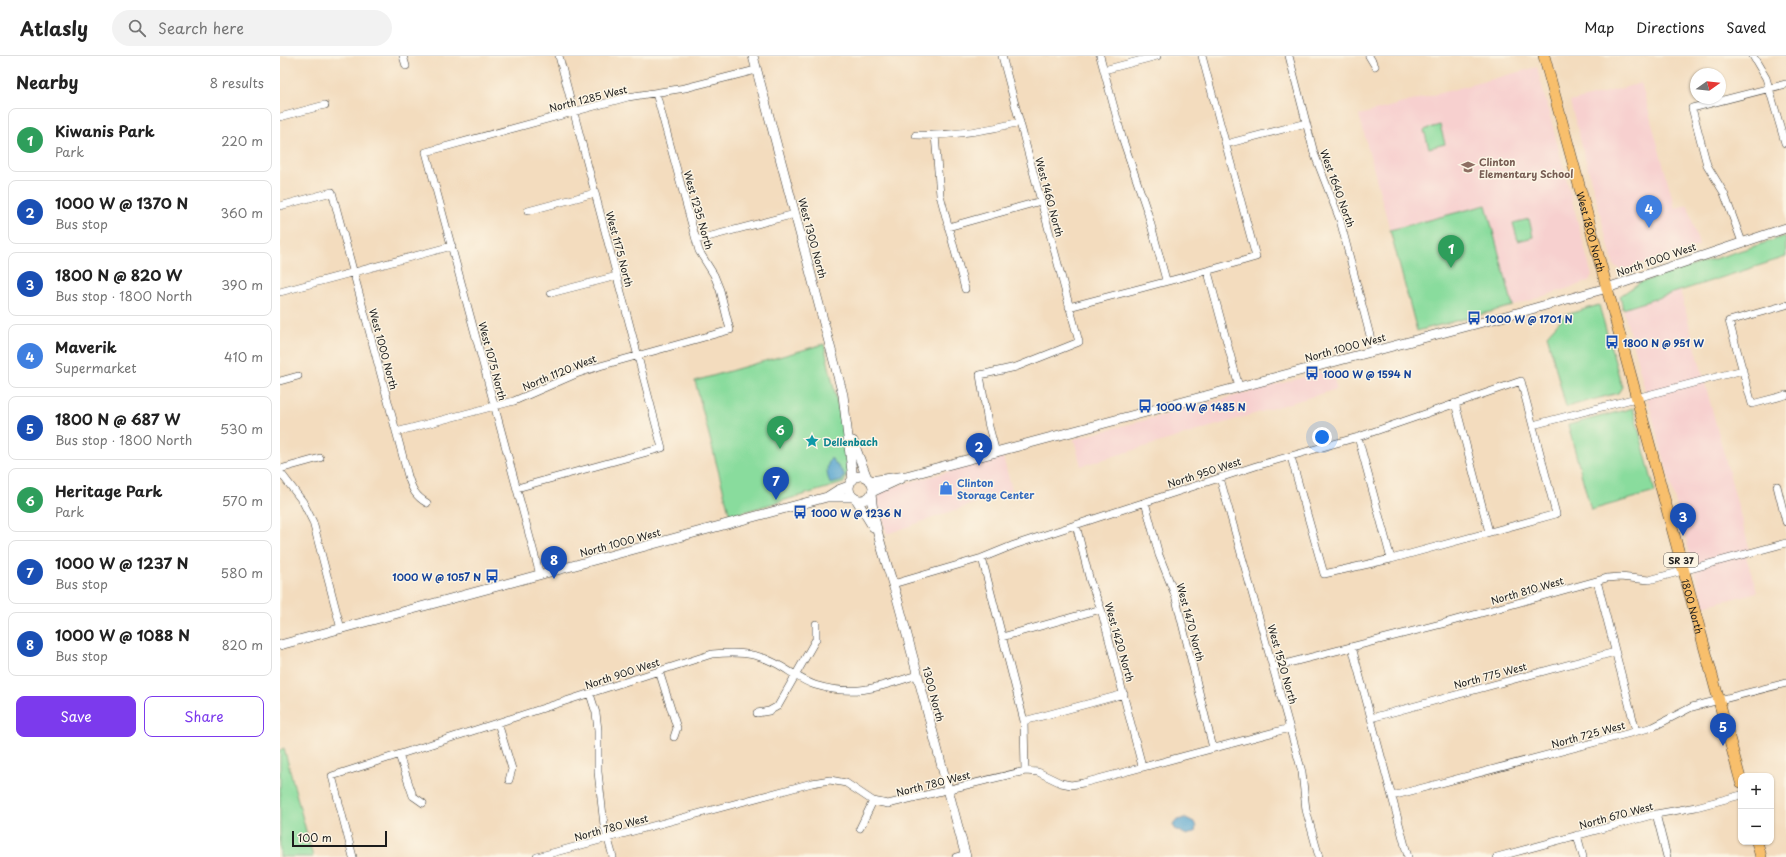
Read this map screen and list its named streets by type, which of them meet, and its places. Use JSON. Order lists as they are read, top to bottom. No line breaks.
{"streets":{"main road":["West 1800 North","SR 37","1800 North"],"street":["North 1285 West","West 1640 North","West 1460 North","West 1235 North","West 1300 North","West 1175 North","North 1000 West","West 1000 North","West 1075 North","North 1120 West","North 950 West","North 810 West","West 1470 North","West 1420 North","West 1520 North","North 900 West","North 775 West","1300 North","North 725 West","North 780 West","North 670 West"]},"crossings":[["North 1285 West","West 1235 North"],["North 1285 West","West 1300 North"],["North 1285 West","West 1175 North"],["North 1285 West","West 1075 North"],["West 1640 North","North 1000 West"],["West 1460 North","North 1000 West"],["West 1235 North","North 1120 West"],["West 1800 North","North 1000 West"],["West 1800 North","1800 North"],["West 1300 North","North 1000 West"],["West 1300 North","1300 North"],["West 1175 North","West 1075 North"],["West 1175 North","North 1120 West"],["North 1000 West","West 1075 North"],["North 1000 West","1300 North"],["West 1000 North","North 1120 West"],["West 1075 North","North 1120 West"],["North 950 West","West 1470 North"],["North 950 West","West 1420 North"],["North 950 West","West 1520 North"],["North 950 West","1300 North"],["North 810 West","1800 North"],["North 810 West","West 1520 North"],["1800 North","North 725 West"],["West 1470 North","North 780 West"],["West 1420 North","North 780 West"],["West 1520 North","North 780 West"],["North 900 West","1300 North"],["1300 North","North 780 West"]],"places":{"school or university":["Clinton Elementary School"],"bus stop":["1000 W @ 1701 N","1800 N @ 951 W","1000 W @ 1594 N","1000 W @ 1485 N","1000 W @ 1236 N","1000 W @ 1057 N"],"place":["Dellenbach"],"shop":["Clinton Storage Center"]},"scale_bar":"100 m","north":"right","page":{"header":"Atlasly","search":"Search here","nav":["Map","Directions","Saved"],"heading":["Nearby","8 results"],"list":[{"mark":"1","name":"Kiwanis Park","note":"Park","value":"220 m"},{"mark":"2","name":"1000 W @ 1370 N","note":"Bus stop","value":"360 m"},{"mark":"3","name":"1800 N @ 820 W","note":"Bus stop · 1800 North","value":"390 m"},{"mark":"4","name":"Maverik","note":"Supermarket","value":"410 m"},{"mark":"5","name":"1800 N @ 687 W","note":"Bus stop · 1800 North","value":"530 m"},{"mark":"6","name":"Heritage Park","note":"Park","value":"570 m"},{"mark":"7","name":"1000 W @ 1237 N","note":"Bus stop","value":"580 m"},{"mark":"8","name":"1000 W @ 1088 N","note":"Bus stop","value":"820 m"}],"pins":["4","1","6","2","7","3","8","5"],"buttons":["Save","Share"],"map_buttons":["+","−"],"scale":"100 m"}}
